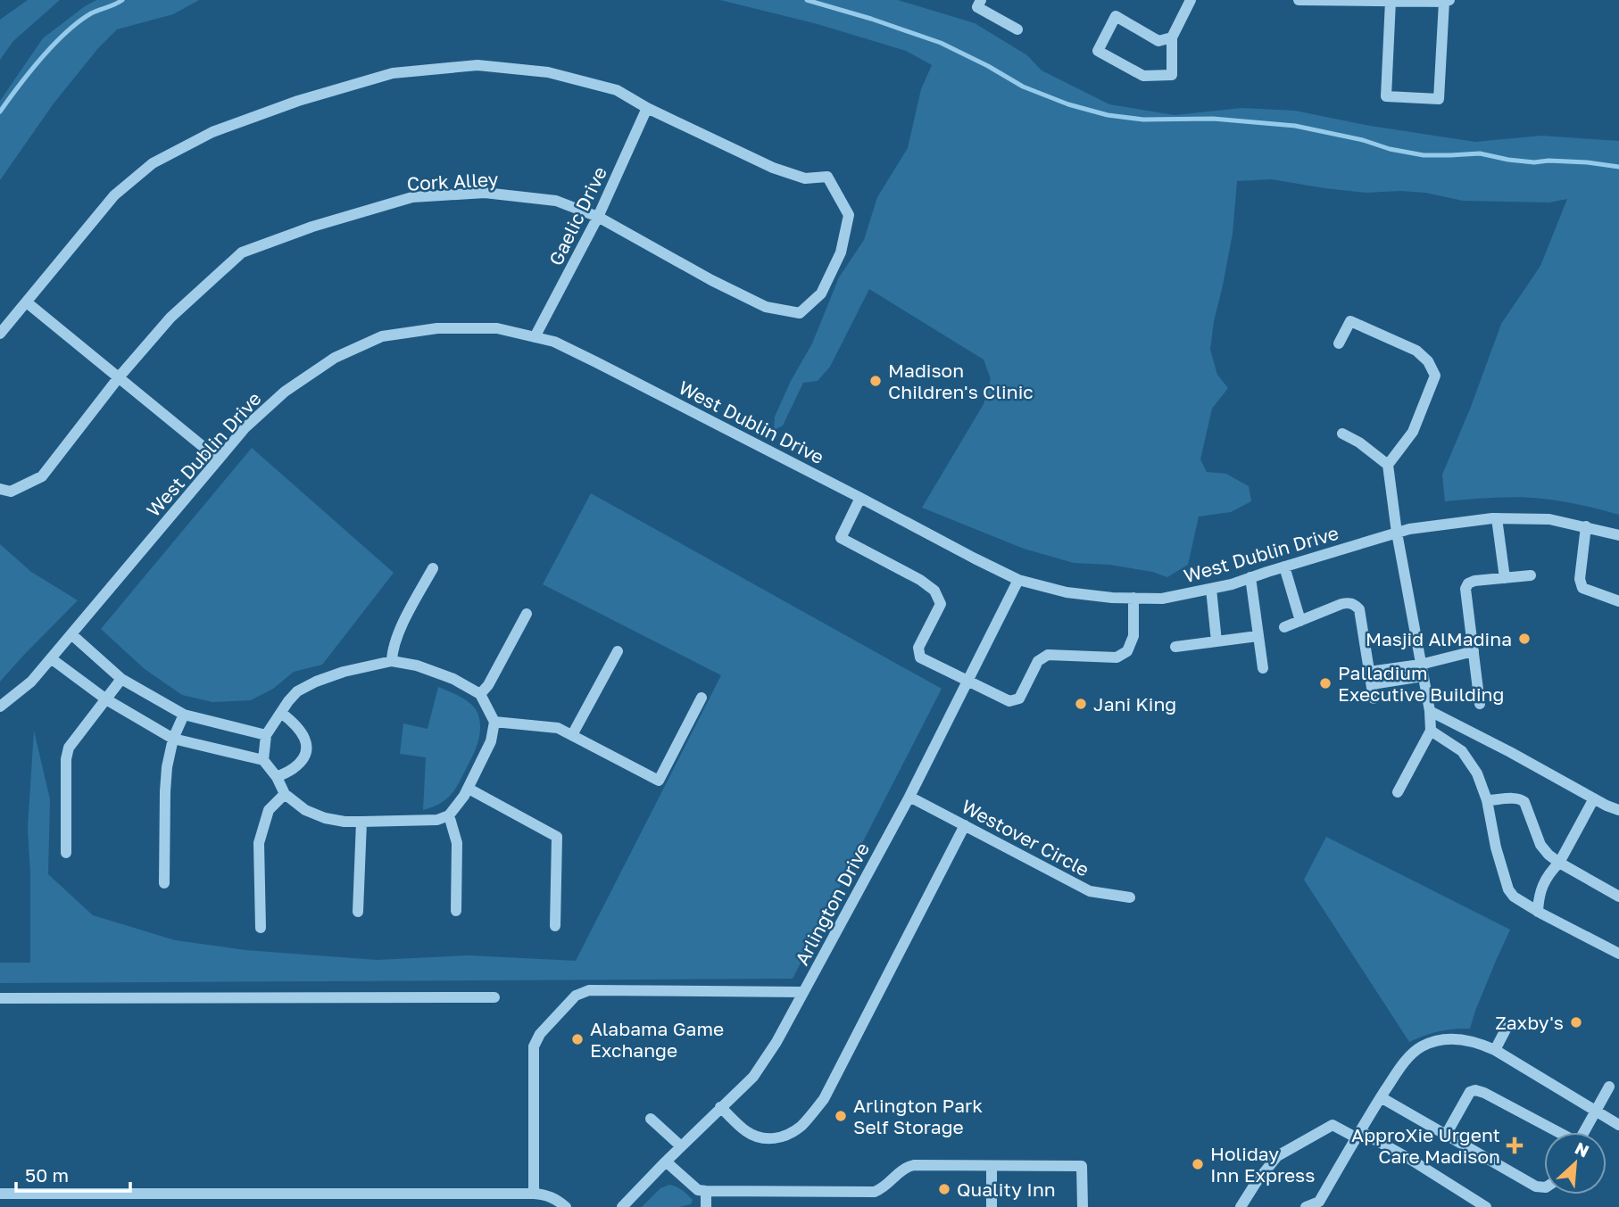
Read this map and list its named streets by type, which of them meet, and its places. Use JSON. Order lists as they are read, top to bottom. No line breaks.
{"streets":{"street":["Cork Alley","Gaelic Drive","West Dublin Drive","Westover Circle","Arlington Drive"]},"crossings":[["Cork Alley","Gaelic Drive"],["Gaelic Drive","West Dublin Drive"],["West Dublin Drive","Arlington Drive"],["Westover Circle","Arlington Drive"]],"places":{"other":["Madison Children's Clinic","Masjid AlMadina","Palladium Executive Building","Jani King","Zaxby's","Alabama Game Exchange","Arlington Park Self Storage","Holiday Inn Express","Quality Inn"],"health":["ApproXie Urgent Care Madison"]},"scale_bar":"50 m","north":"top right"}
